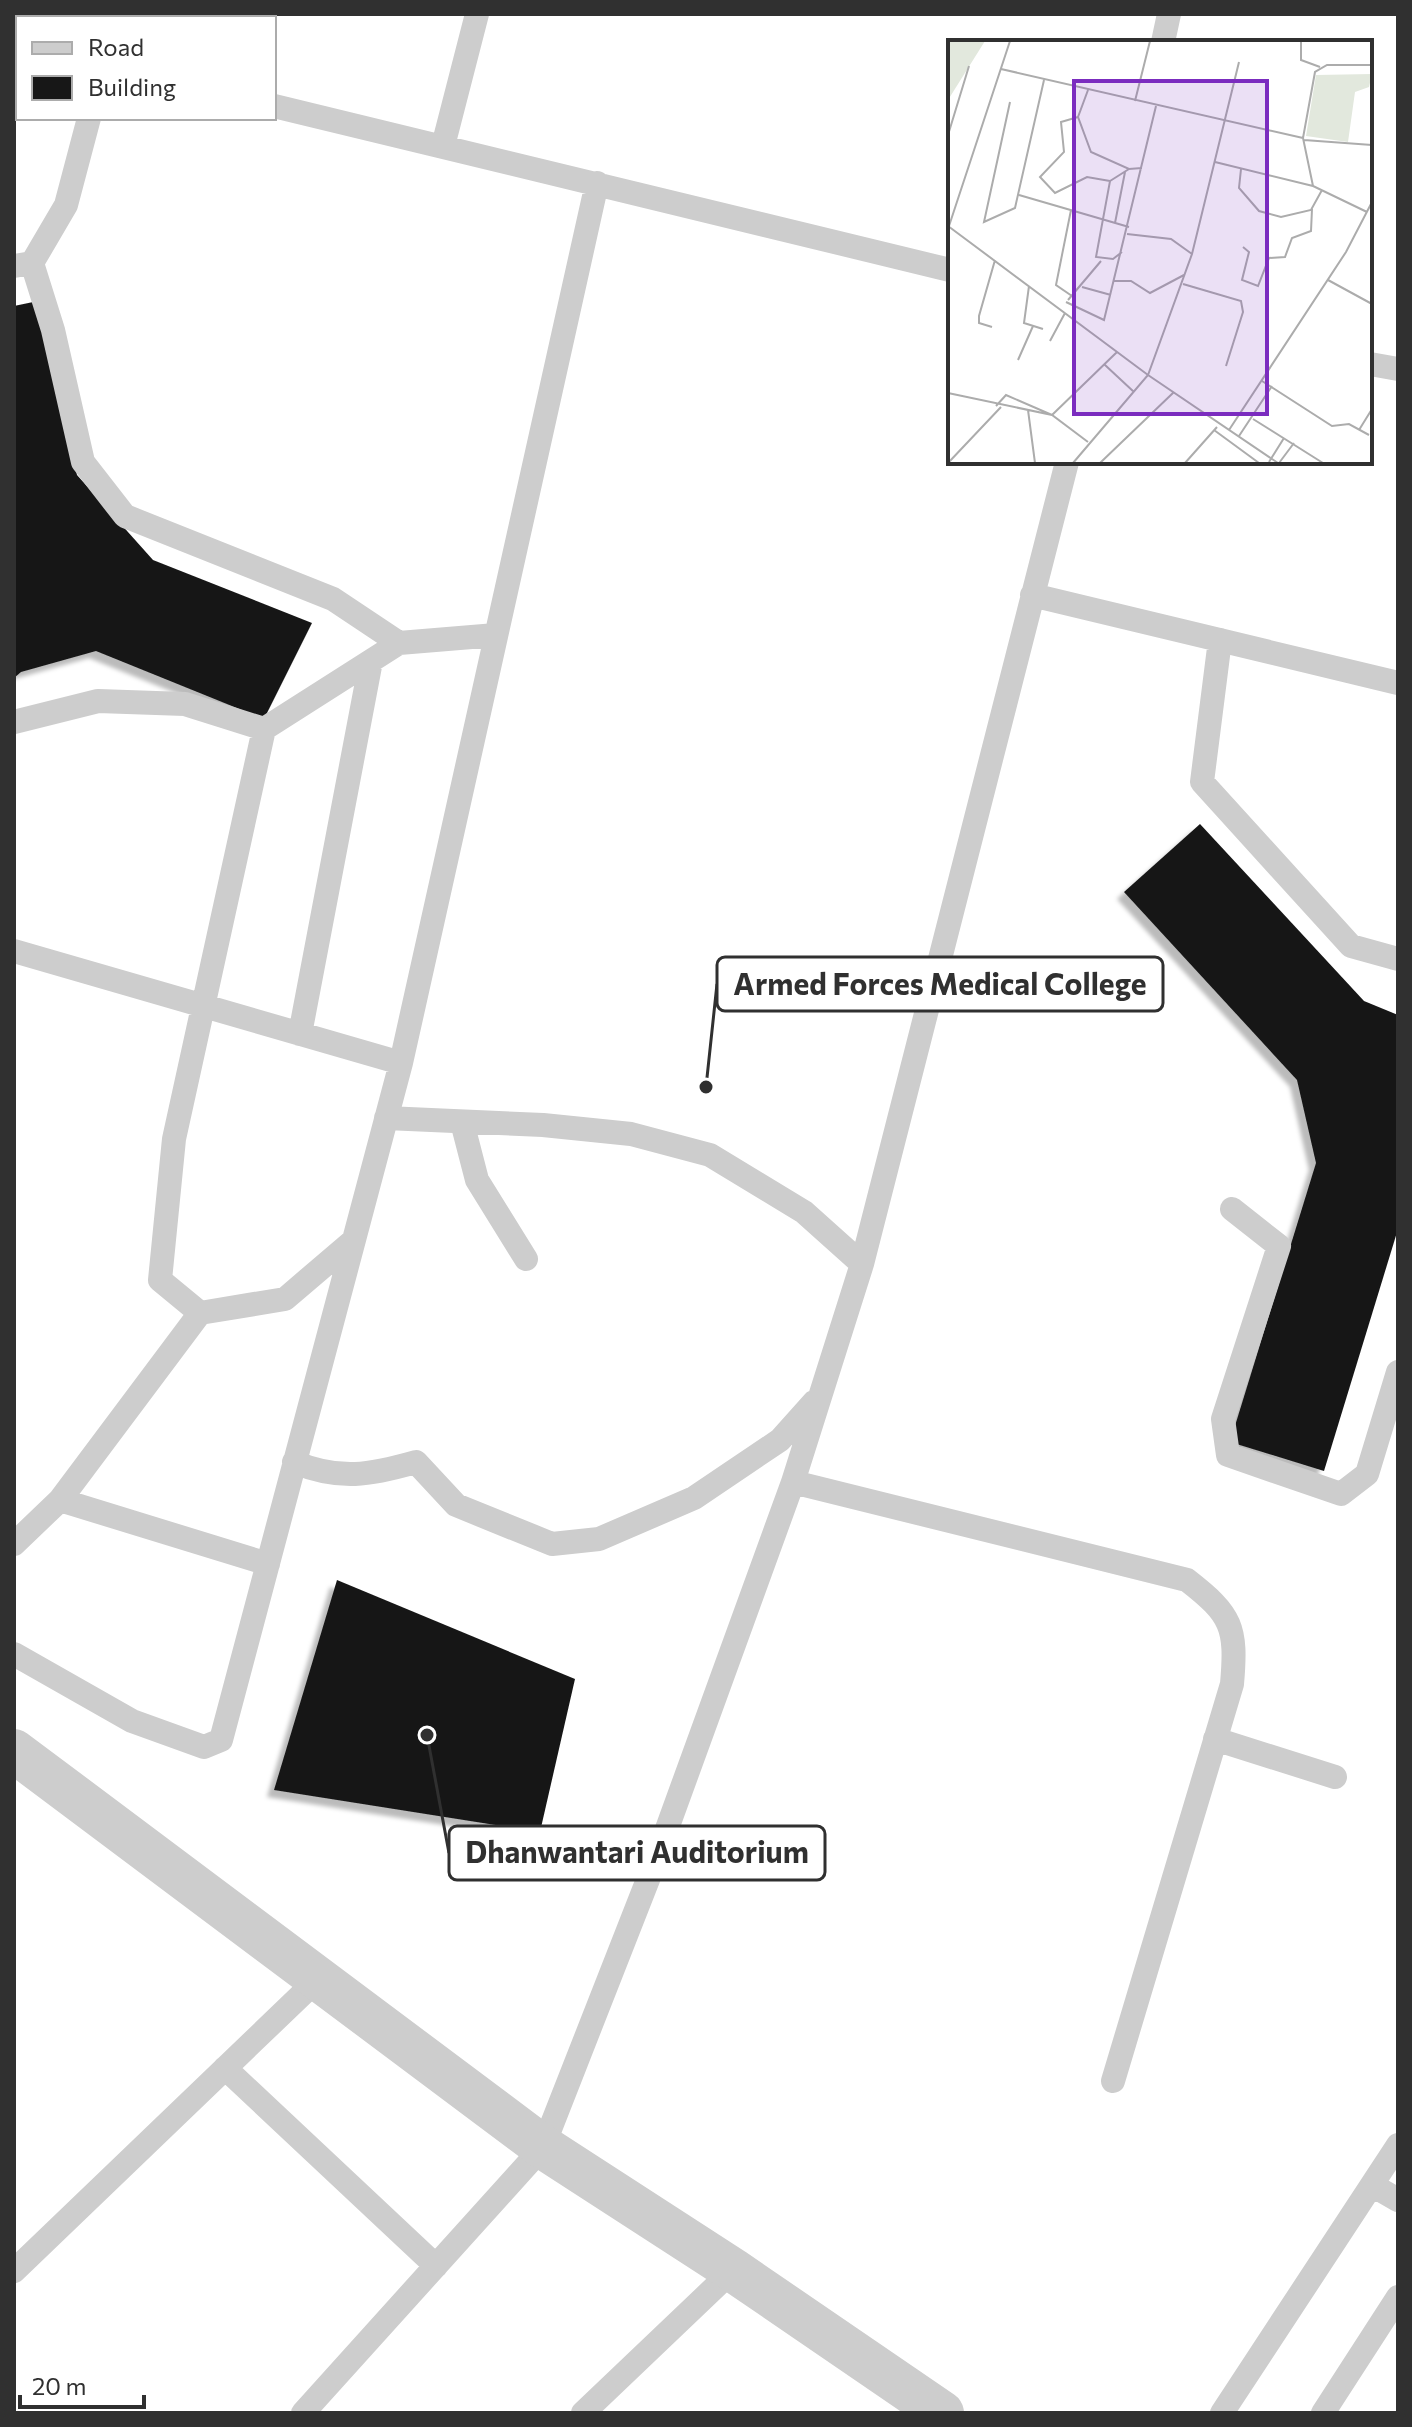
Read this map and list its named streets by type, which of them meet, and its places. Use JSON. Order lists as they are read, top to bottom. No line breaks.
{"places":["Armed Forces Medical College","Dhanwantari Auditorium"],"legend":["Road","Building"],"scale_bar":"20 m"}
